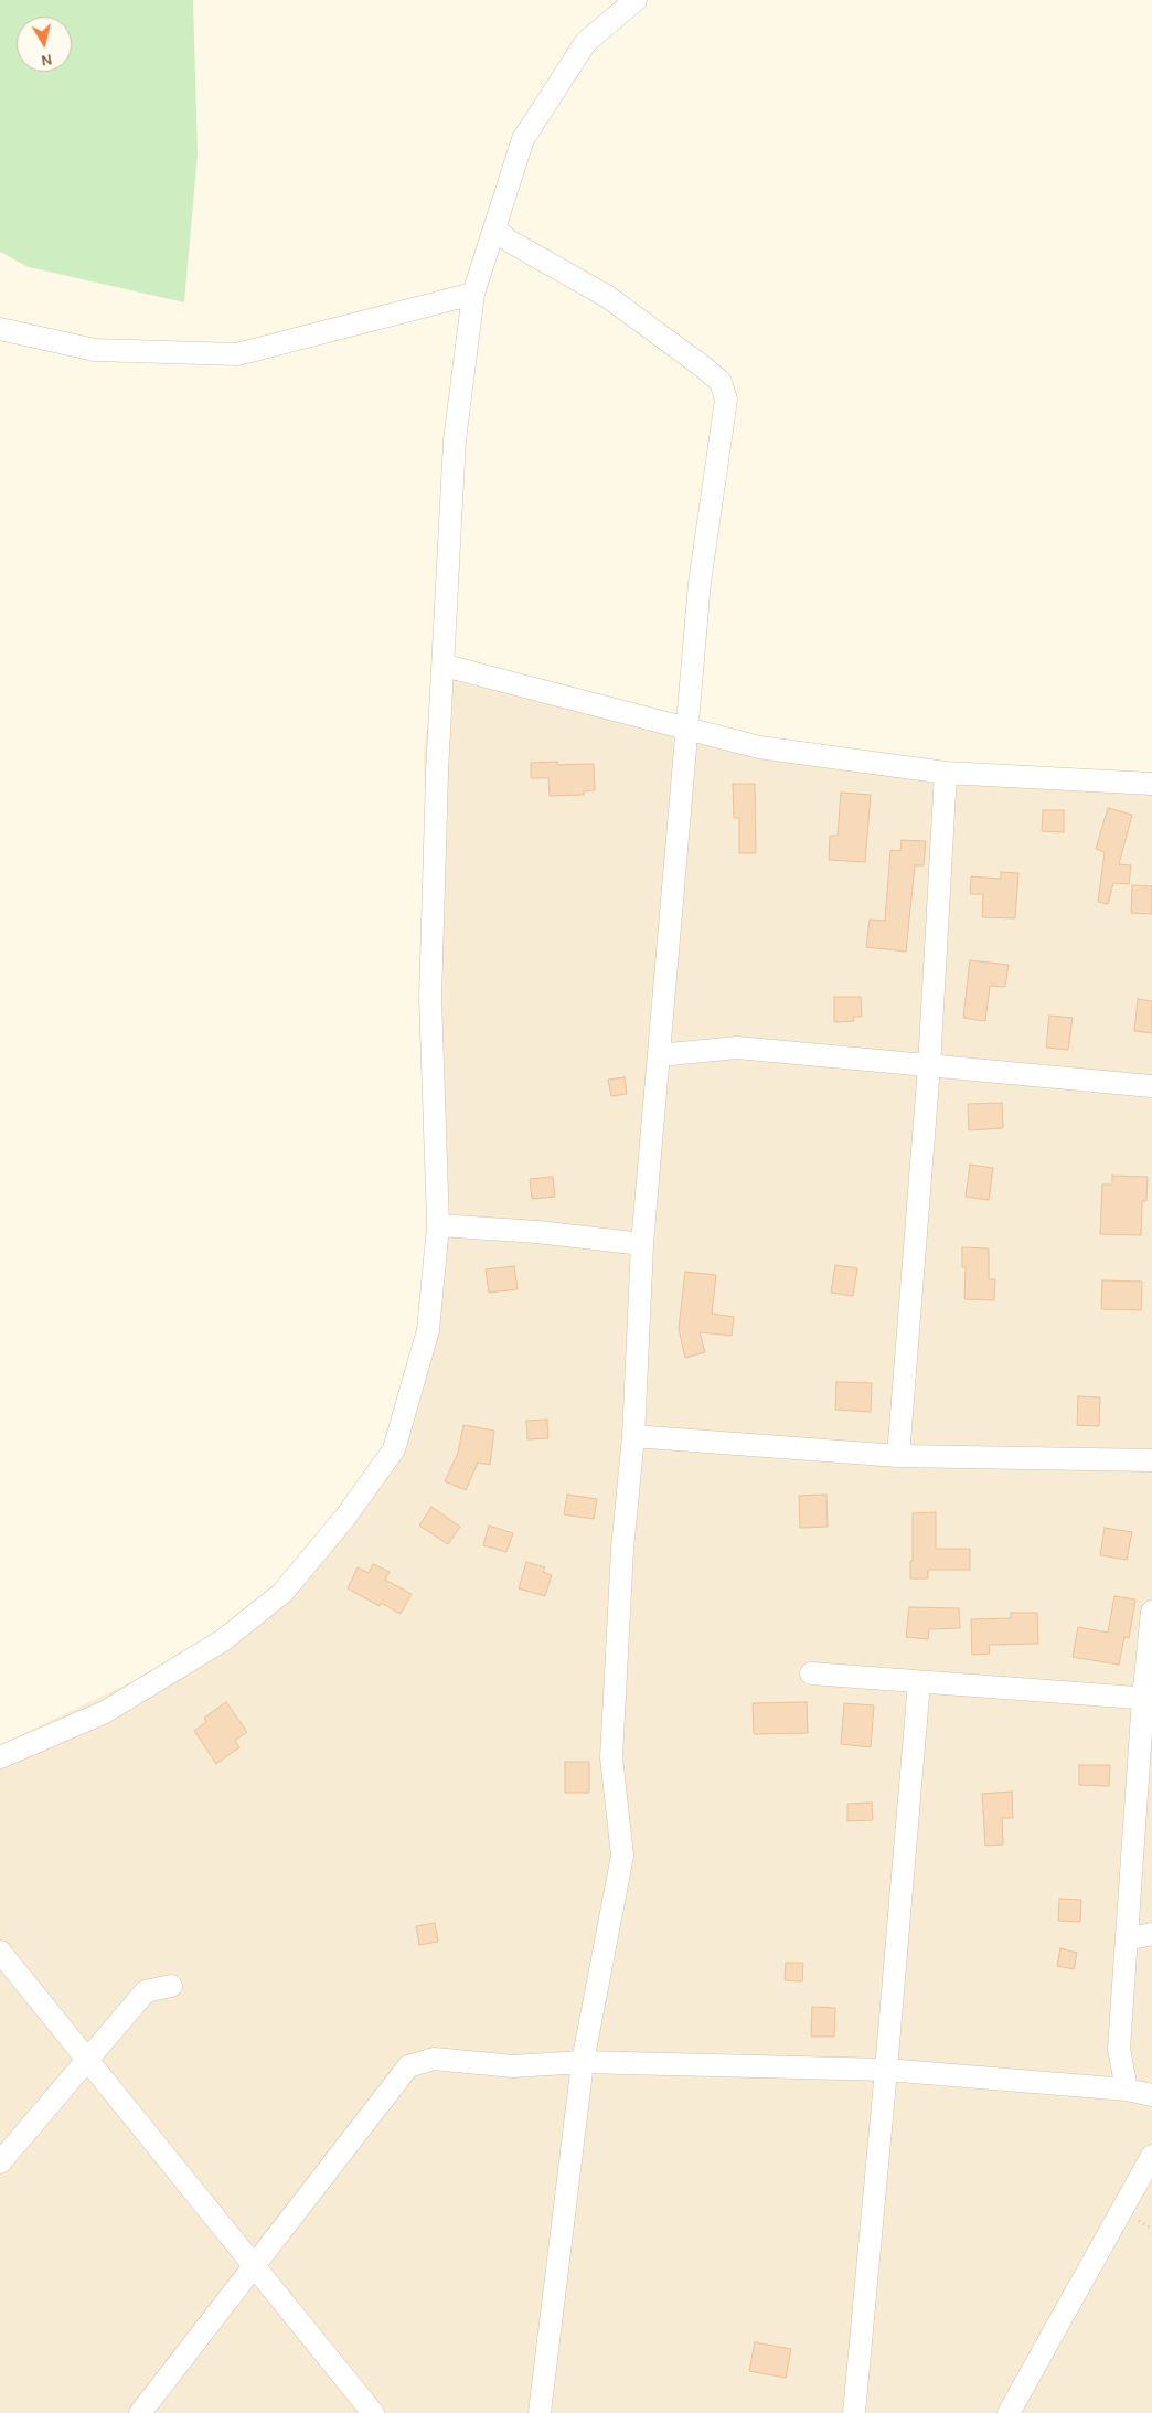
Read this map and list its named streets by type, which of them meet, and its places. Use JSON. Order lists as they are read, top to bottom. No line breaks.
{"north":"bottom"}
